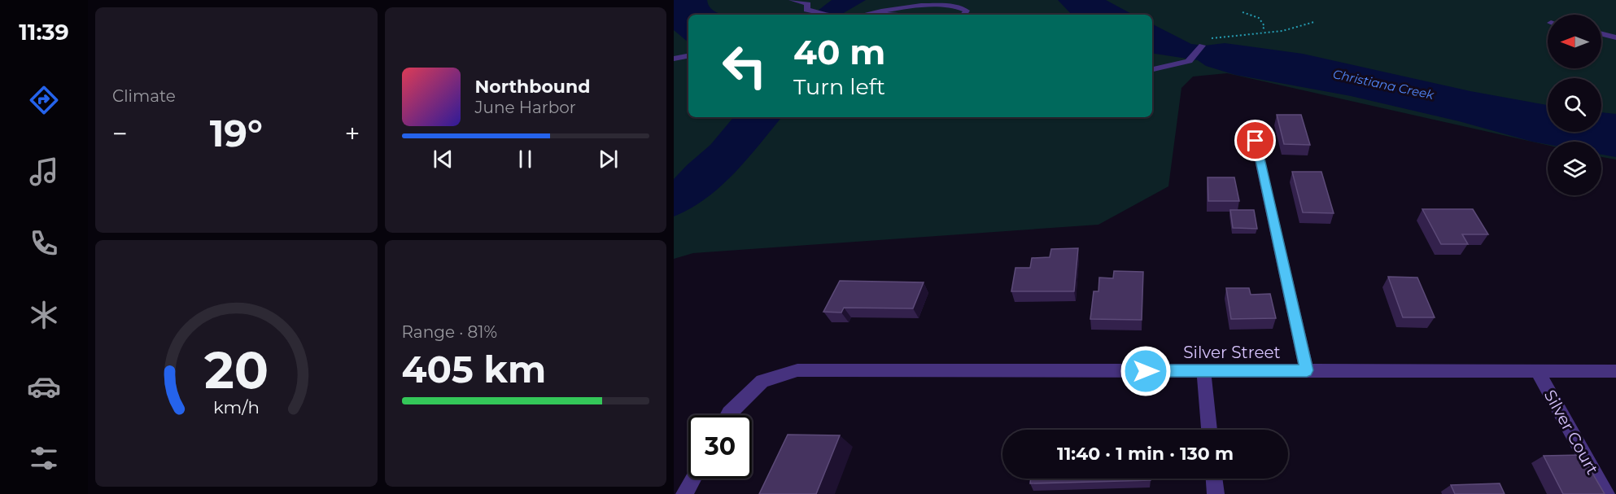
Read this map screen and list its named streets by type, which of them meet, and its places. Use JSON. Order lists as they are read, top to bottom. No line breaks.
{"streets":{"street":["Silver Street","Silver Court"]},"crossings":[["Silver Street","Silver Court"]],"water":["Christiana Creek"],"north":"left","page":{"tabs":"11:39","tile":["Climate",["Range · 81%","405 km"]],"turn":["40 m","Turn left"],"song":["Northbound","June Harbor"],"heat":["−","19°","+"],"limit":"30","trip":"11:40 · 1 min · 130 m","gauge":["20","km/h"]}}
